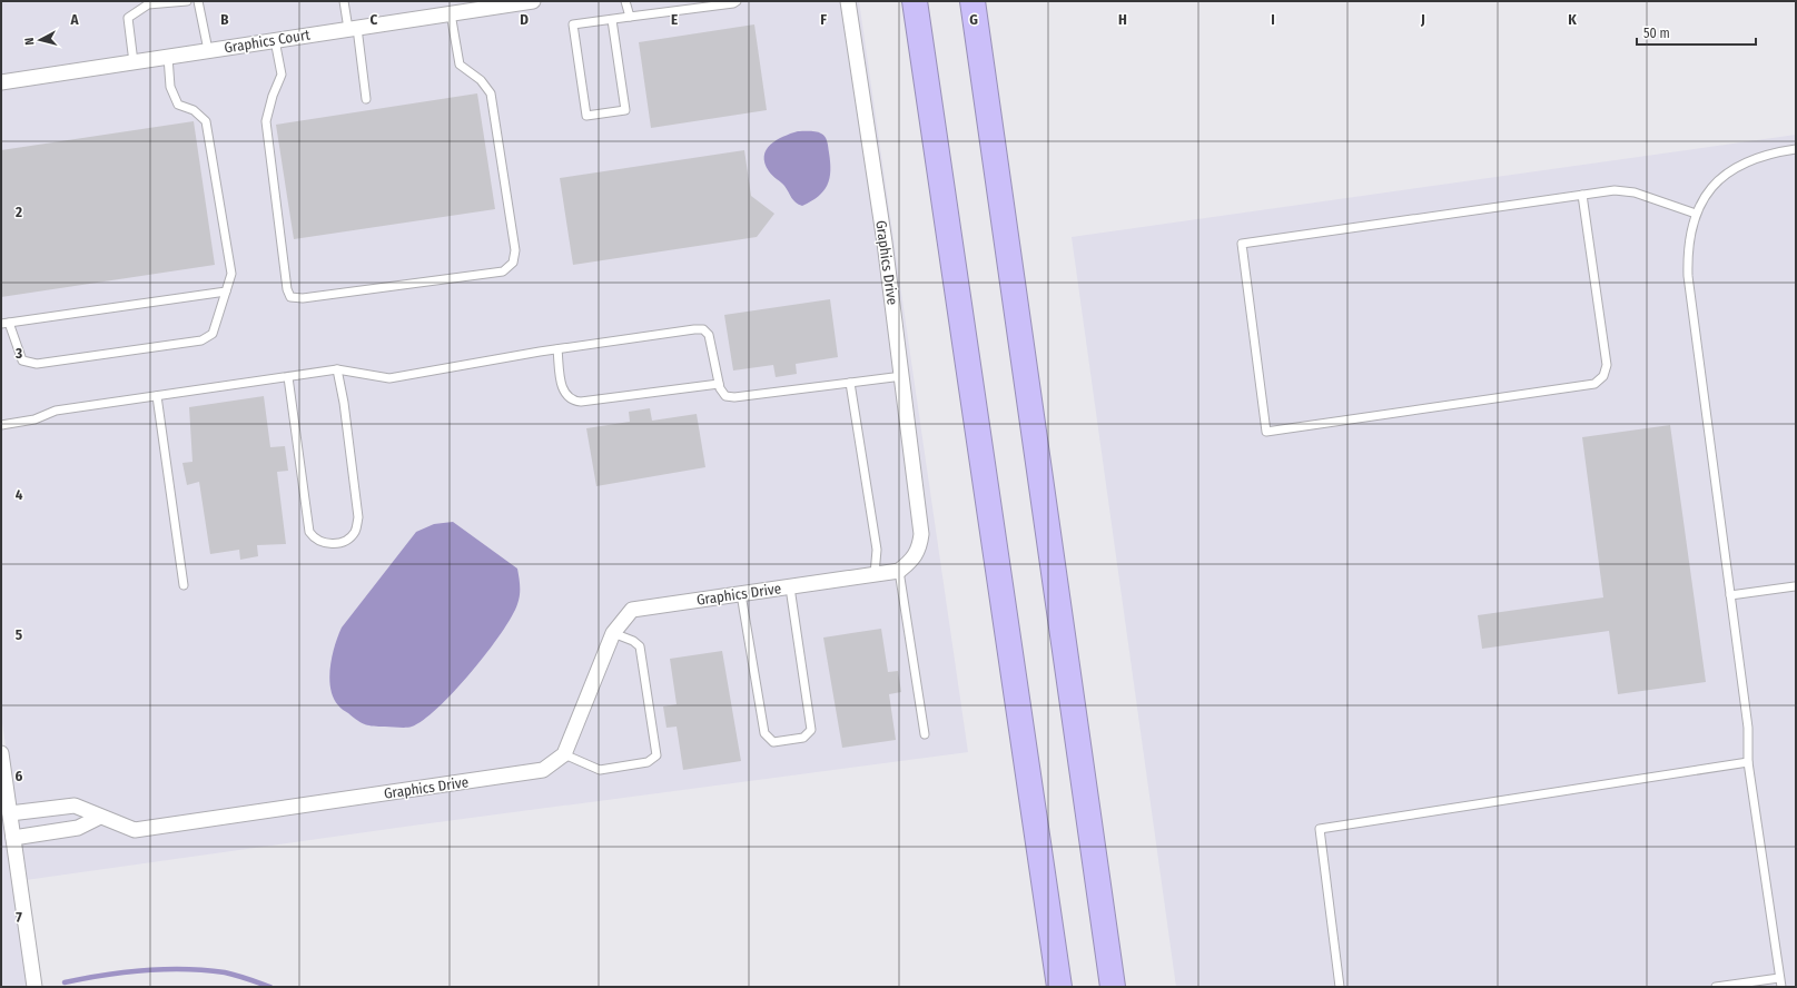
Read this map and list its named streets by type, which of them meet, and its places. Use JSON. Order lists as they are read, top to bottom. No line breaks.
{"streets":{"street":["Graphics Court","Graphics Drive"]},"scale_bar":"50 m","north":"left","grid":{"columns":["A","B","C","D","E","F","G","H","I","J","K"],"rows":["2","3","4","5","6","7"]}}
